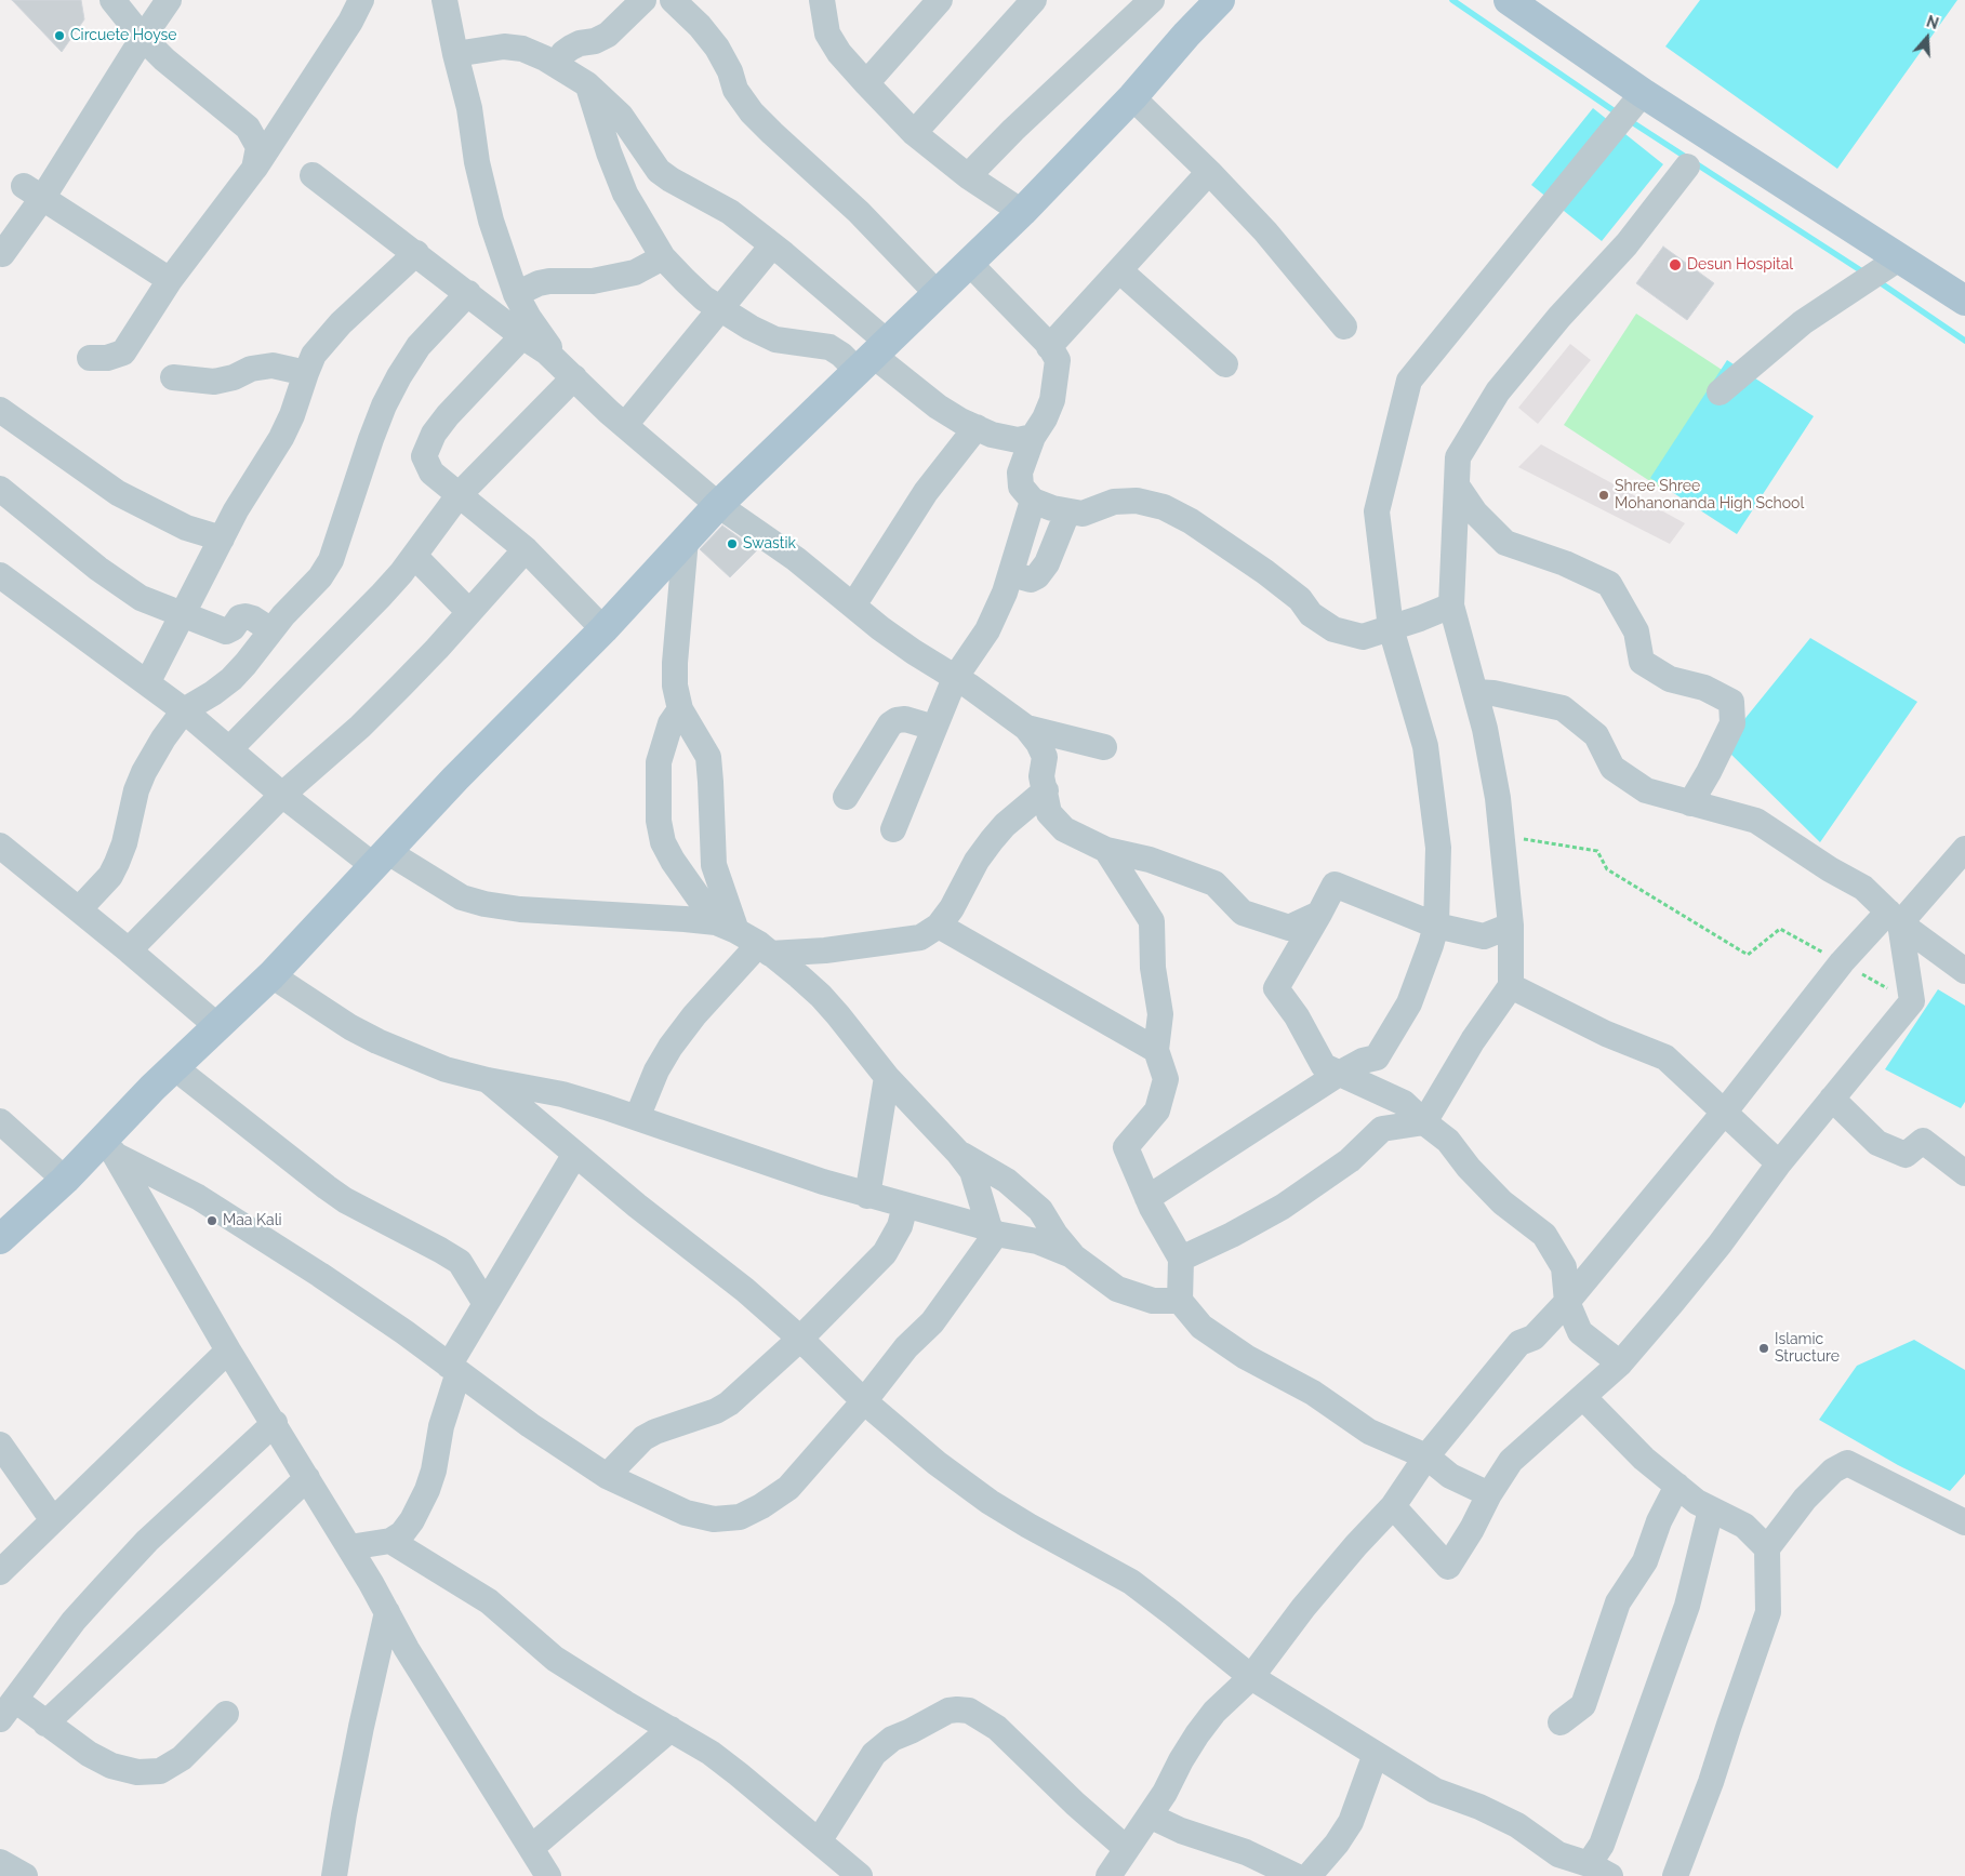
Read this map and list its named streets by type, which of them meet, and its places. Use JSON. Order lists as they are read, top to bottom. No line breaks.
{"places":["Circuete Hoyse","Desun Hospital","Shree Shree Mohanonanda High School","Swastik","Maa Kali","Islamic Structure"],"north":"top"}
